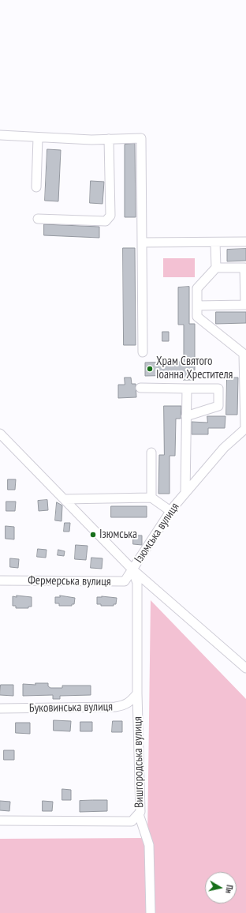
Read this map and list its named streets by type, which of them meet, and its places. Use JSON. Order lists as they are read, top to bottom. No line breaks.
{"streets":{"street":["Ізюмська вулиця","Фермерська вулиця","Буковинська вулиця","Вишгородська вулиця"]},"crossings":[["Ізюмська вулиця","Фермерська вулиця"],["Ізюмська вулиця","Вишгородська вулиця"],["Фермерська вулиця","Вишгородська вулиця"],["Буковинська вулиця","Вишгородська вулиця"]],"places":["Храм Святого Іоанна Хрестителя","Ізюмська"],"north":"right"}
